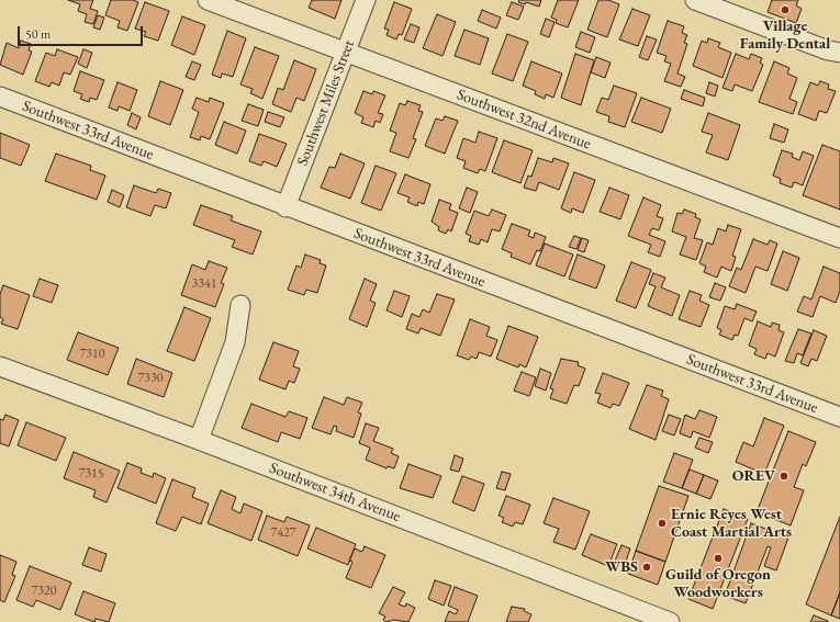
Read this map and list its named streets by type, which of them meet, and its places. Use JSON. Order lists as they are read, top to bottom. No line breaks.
{"streets":{"street":["Southwest Miles Street","Southwest 32nd Avenue","Southwest 33rd Avenue","Southwest 34th Avenue"]},"crossings":[["Southwest Miles Street","Southwest 32nd Avenue"],["Southwest Miles Street","Southwest 33rd Avenue"]],"places":["Village Family Dental","OREV","Ernie Reyes West Coast Martial Arts","Guild of Oregon Woodworkers","WBS"],"house_numbers":["3341","7310","7330","7315","7427","7320"],"scale_bar":"50 m"}
